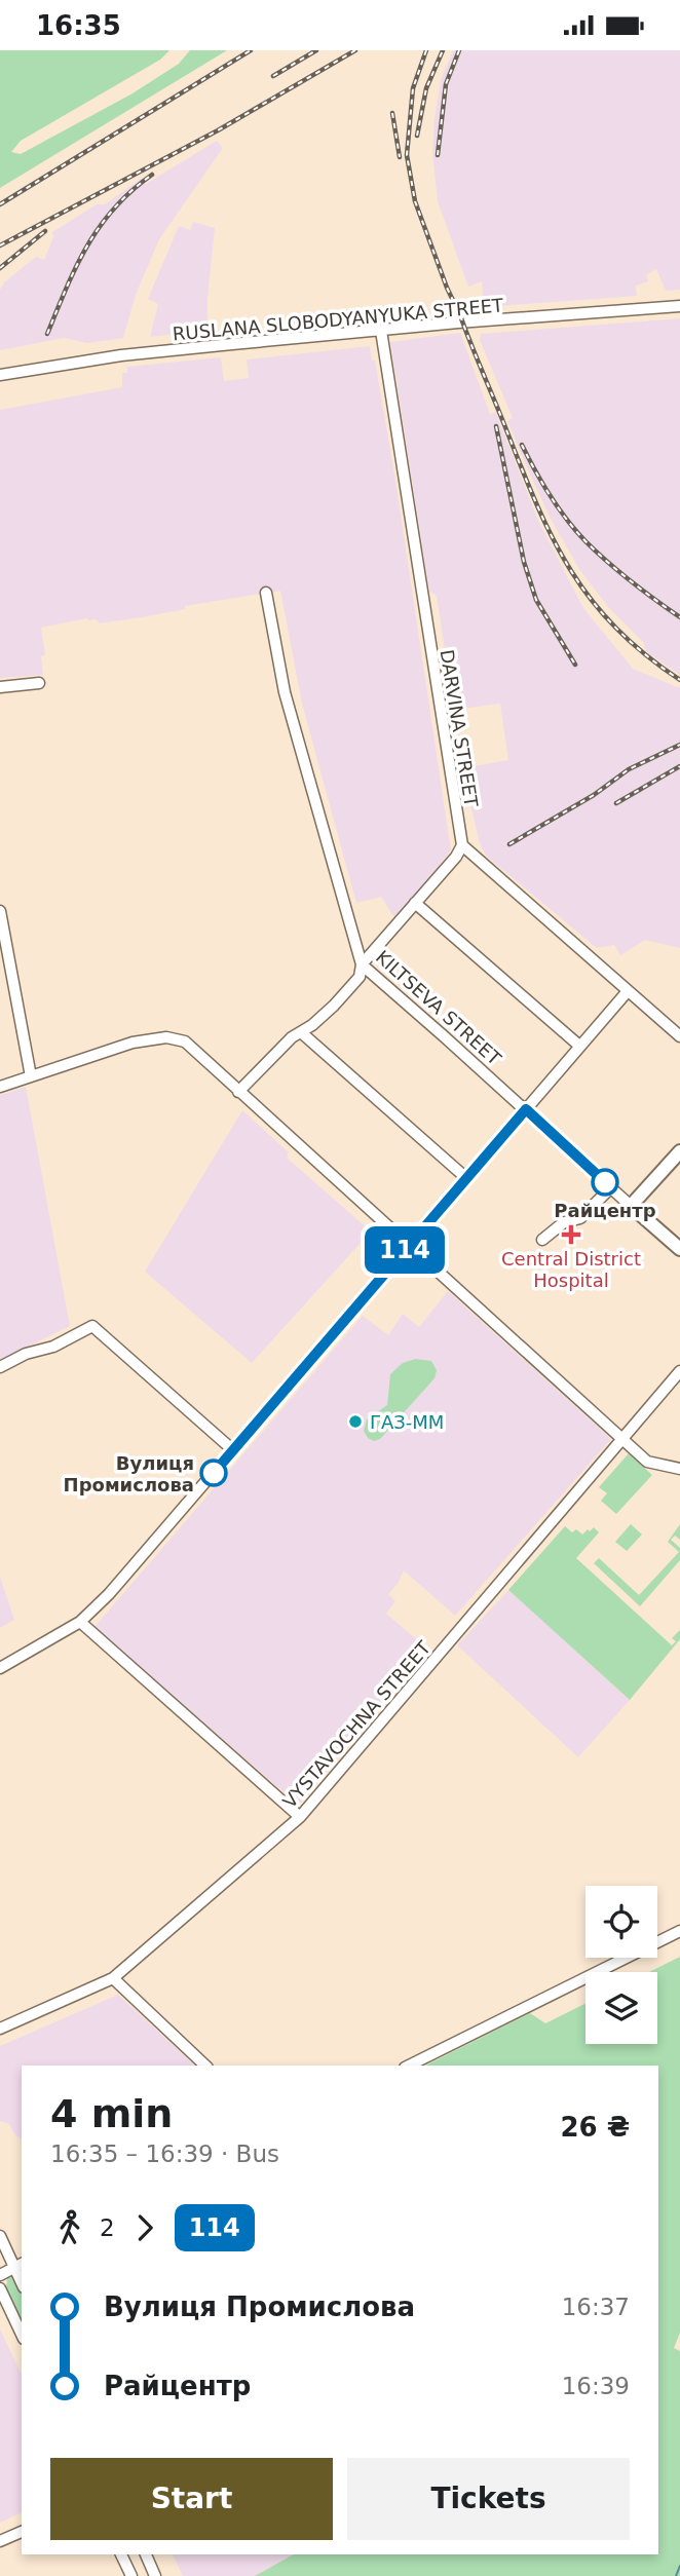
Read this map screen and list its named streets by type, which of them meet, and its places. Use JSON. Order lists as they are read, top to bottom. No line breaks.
{"streets":{"main road":["KILTSEVA STREET"],"street":["RUSLANA SLOBODYANYUKA STREET","DARVINA STREET","VYSTAVOCHNA STREET"]},"crossings":[["RUSLANA SLOBODYANYUKA STREET","DARVINA STREET"]],"places":{"other":["Райцентр","ГАЗ-ММ","Вулиця Промислова"],"health":["Central District Hospital"]},"lines":["bus line 114"],"page":{"status":"16:35","on_map":"114","heading":["4 min","16:35 – 16:39 · Bus","26 ₴"],"legs":["2","114"],"list":[{"name":"Вулиця Промислова","value":"16:37"},{"name":"Райцентр","value":"16:39"}],"buttons":["Start","Tickets"]}}
